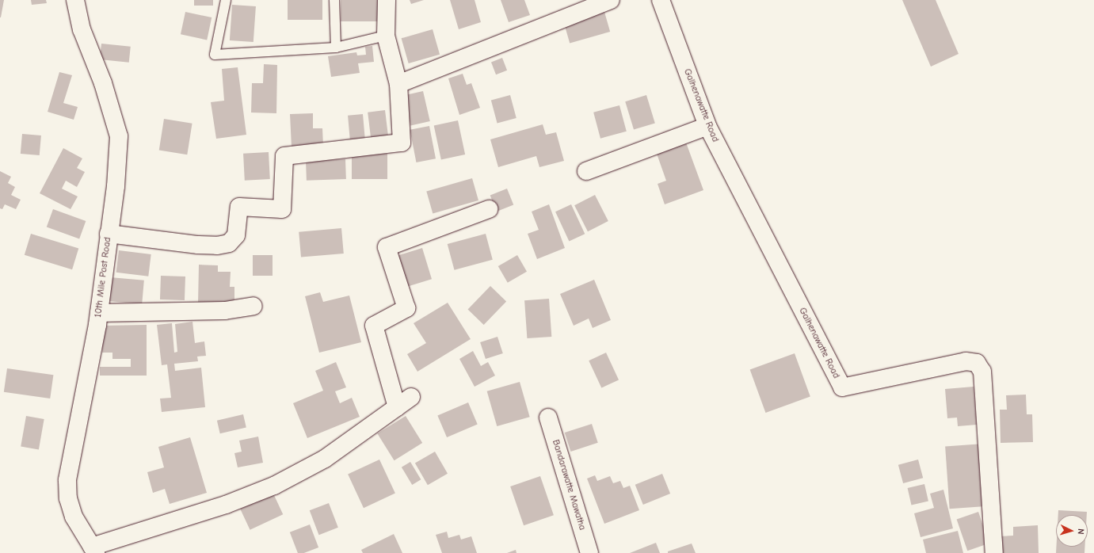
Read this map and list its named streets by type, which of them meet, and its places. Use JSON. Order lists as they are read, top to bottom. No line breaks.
{"streets":{"street":["Galhenawatte Road","10th Mile Post Road","Bandarawatte Mawatha"]},"north":"right"}
